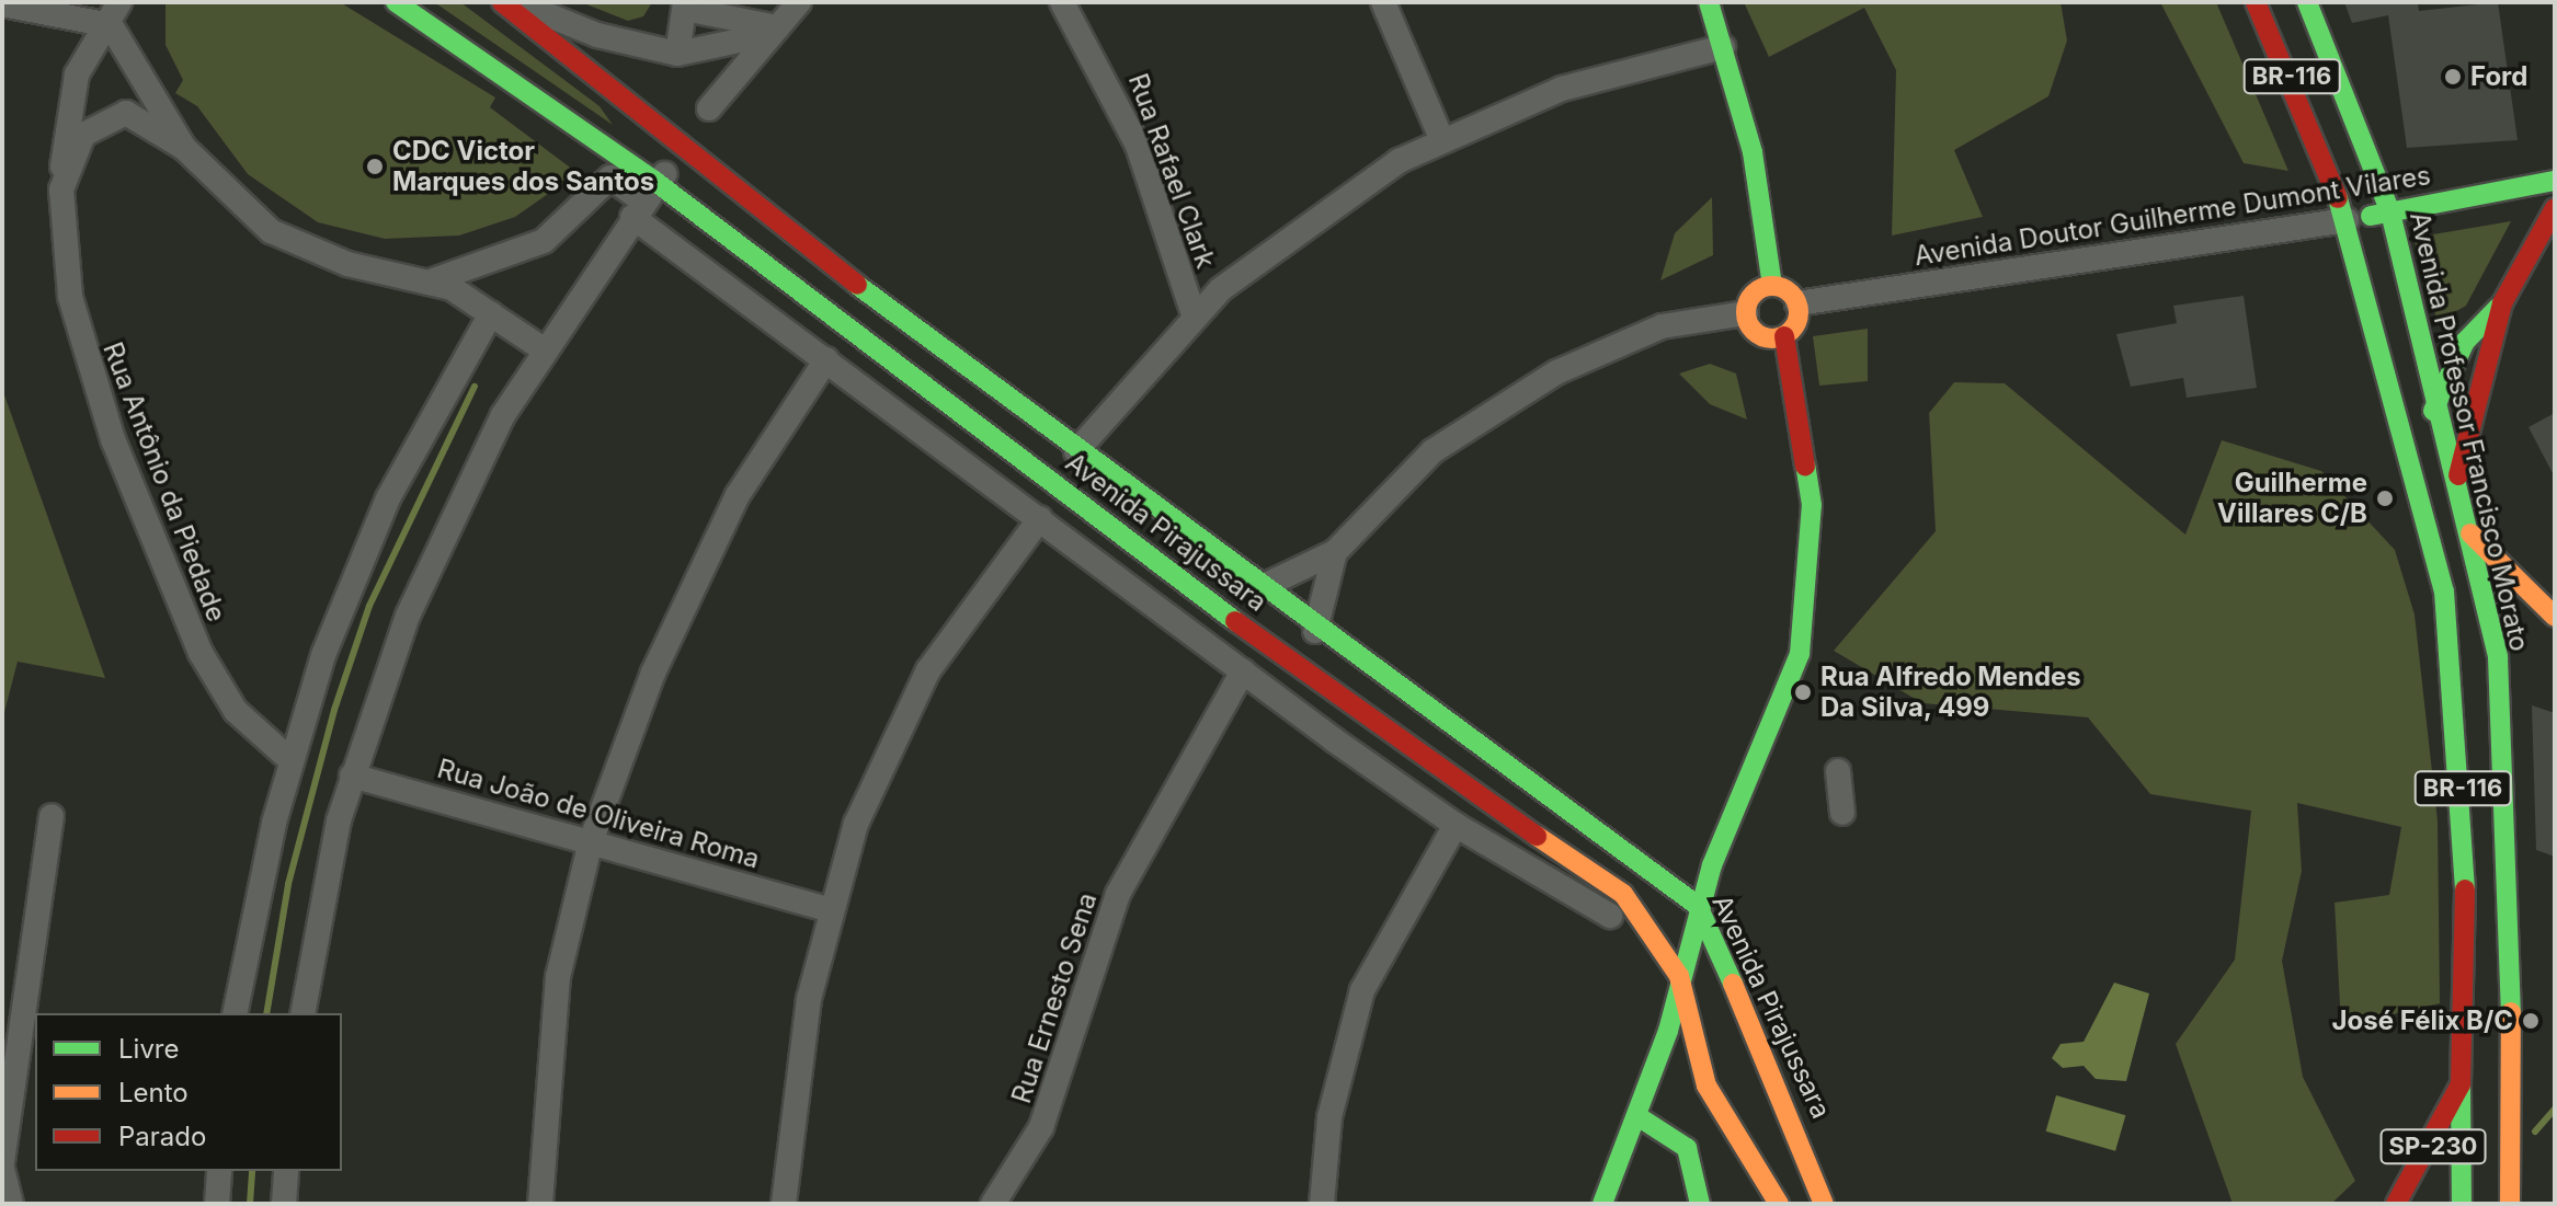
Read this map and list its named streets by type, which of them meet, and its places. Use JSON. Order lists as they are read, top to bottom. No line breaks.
{"streets":{"main road":["BR-116","Avenida Doutor Guilherme Dumont Vilares","Avenida Professor Francisco Morato","Avenida Pirajussara","SP-230"],"street":["Rua Rafael Clark","Rua Antônio da Piedade","Rua João de Oliveira Roma","Rua Ernesto Sena"]},"crossings":[["BR-116","Avenida Doutor Guilherme Dumont Vilares"],["BR-116","SP-230"],["Avenida Doutor Guilherme Dumont Vilares","Avenida Professor Francisco Morato"],["Avenida Pirajussara","Rua Ernesto Sena"]],"places":["Ford","CDC Victor Marques dos Santos","Guilherme Villares C/B","Rua Alfredo Mendes Da Silva, 499","José Félix B/C"],"legend":["Livre","Lento","Parado"]}
